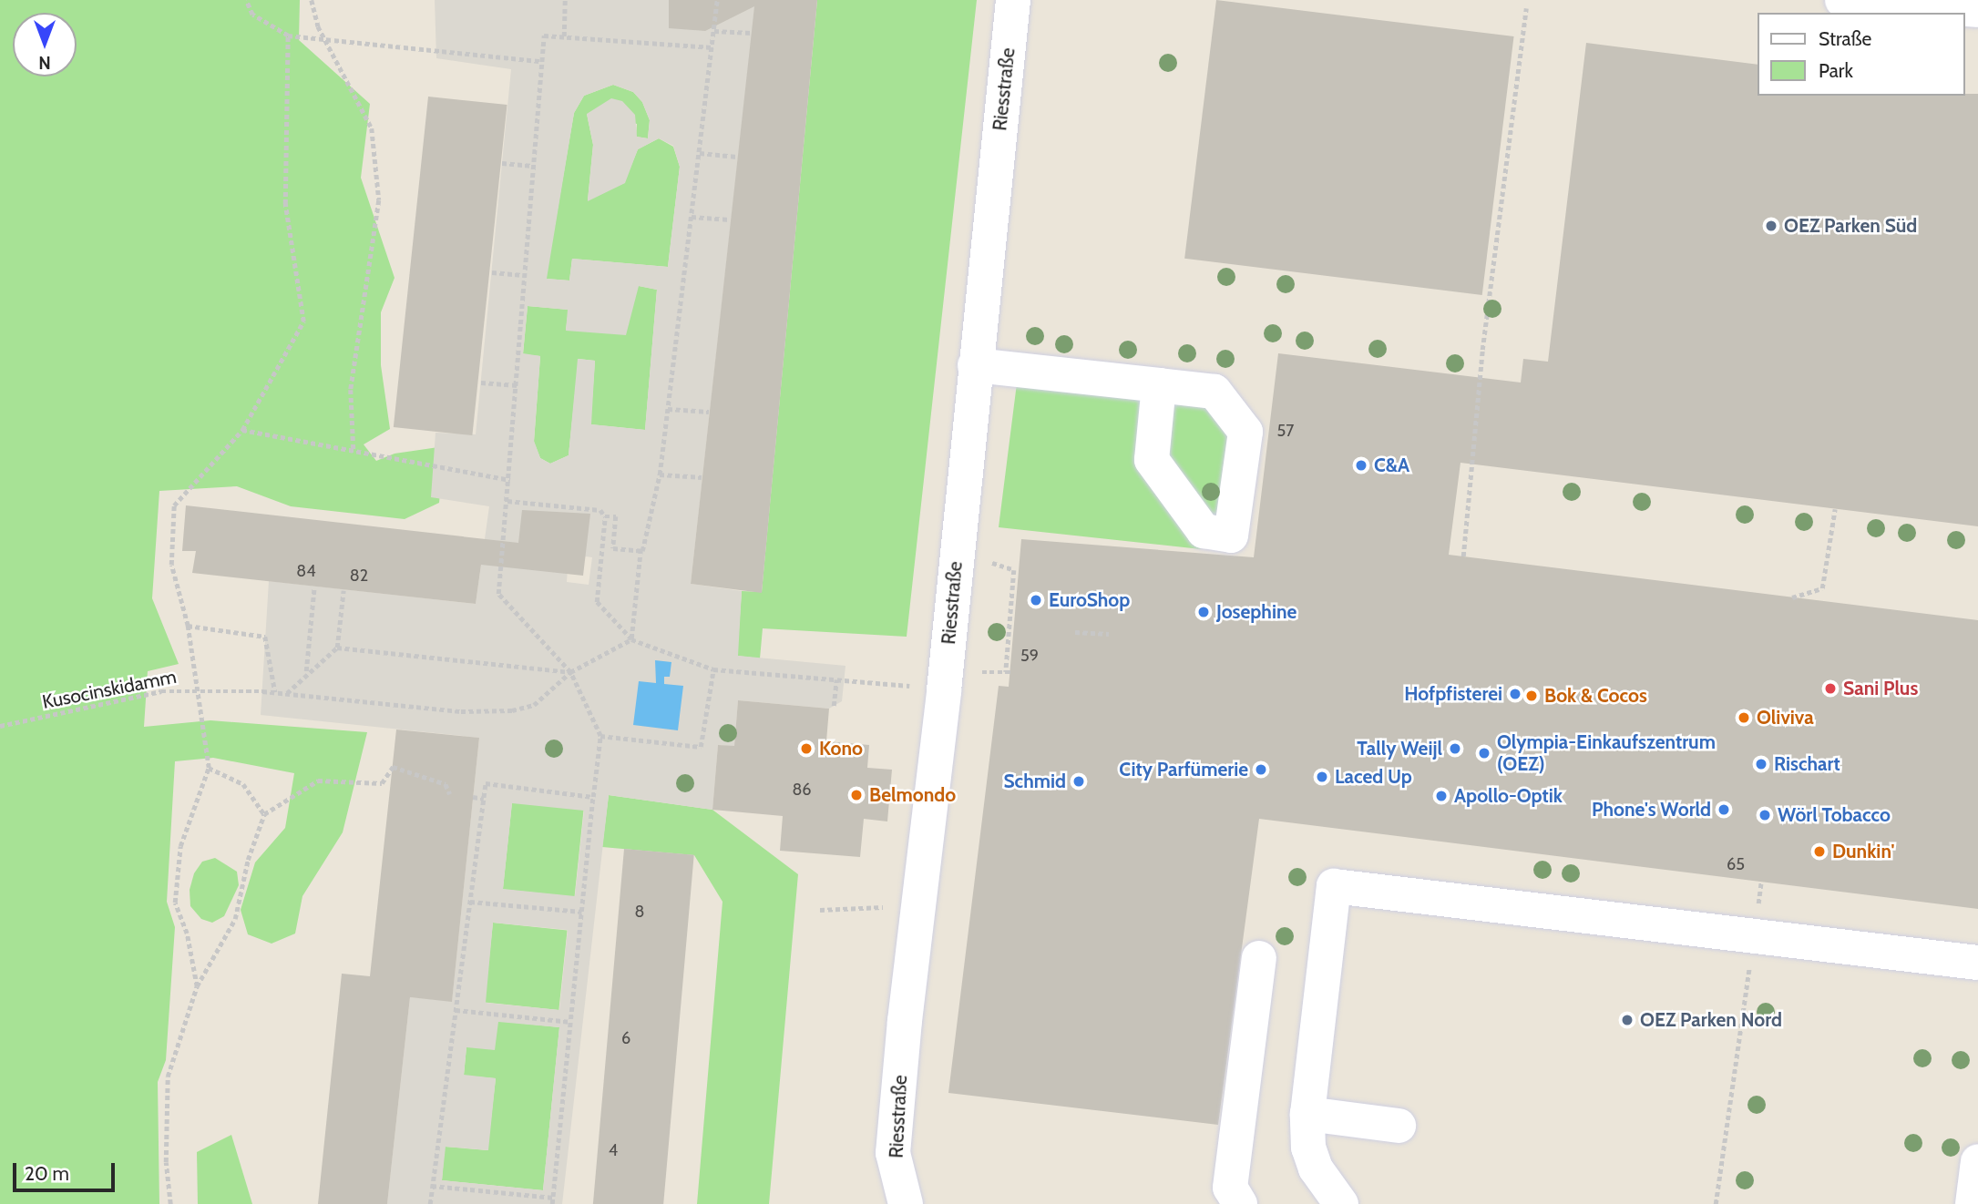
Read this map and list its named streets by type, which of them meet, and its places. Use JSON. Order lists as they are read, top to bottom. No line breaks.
{"streets":{"street":["Riesstraße"],"path":["Kusocinskidamm"]},"places":["OEZ Parken Süd","C&A","EuroShop","Josephine","Sani Plus","Hofpfisterei","Bok & Cocos","Oliviva","Kono","Tally Weijl","Olympia-Einkaufszentrum (OEZ)","Rischart","City Parfümerie","Laced Up","Schmid","Belmondo","Apollo-Optik","Phone's World","Wörl Tobacco","Dunkin'","OEZ Parken Nord"],"house_numbers":["57","84","82","59","86","65","8","6","4"],"legend":["Straße","Park"],"scale_bar":"20 m","north":"bottom"}
